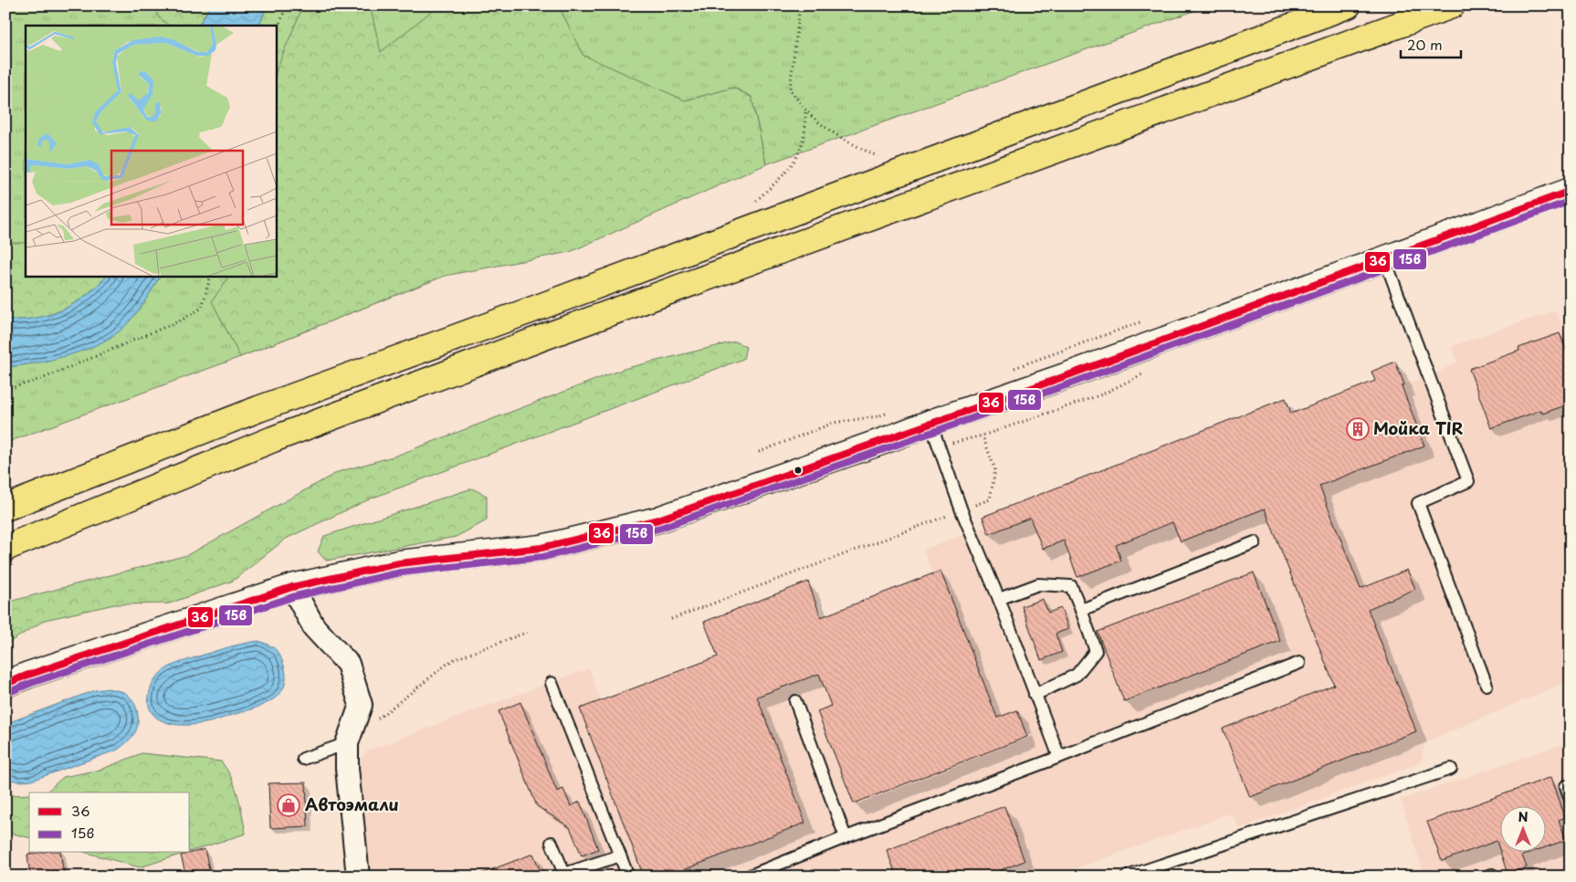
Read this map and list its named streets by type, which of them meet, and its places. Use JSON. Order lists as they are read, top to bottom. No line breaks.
{"places":{"building":["Мойка TIR"],"shop":["Автоэмали"]},"lines":["transit line 36","transit line 15в"],"legend":["36","15в"],"scale_bar":"20 m","north":"top"}
